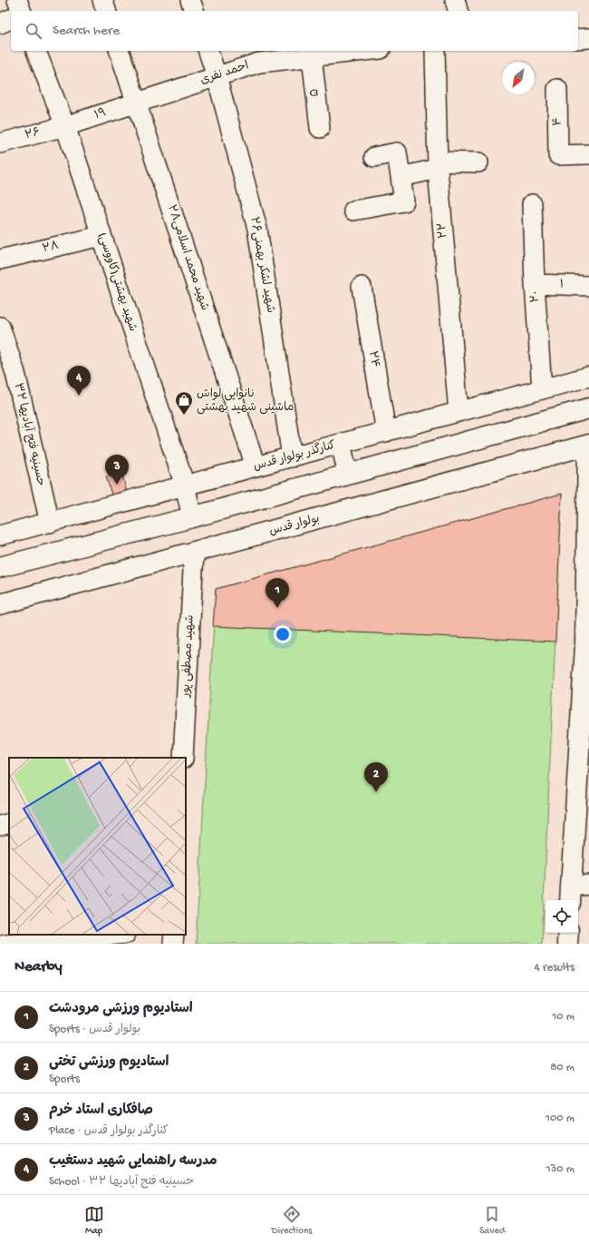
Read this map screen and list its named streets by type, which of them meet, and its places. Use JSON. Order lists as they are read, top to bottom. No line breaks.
{"streets":{"main road":["بولوار قدس"],"street":["احمد نفری","۵","۱۹","۴","۲۶","۲۲","۲۸","شهید محمد اسلامی۲۸","شهید لشکر بهمنی۲۶","شهید بهشتی(کاووسی)","۱","۲۰","۲۴","حسینیه فتح آبادیها ۳۲","کنارگذر بولوار قدس","شهید مصطفی پور"]},"crossings":[["احمد نفری","۵"],["احمد نفری","۱۹"],["احمد نفری","شهید محمد اسلامی۲۸"],["احمد نفری","شهید لشکر بهمنی۲۶"],["۱۹","۲۶"],["۱۹","شهید محمد اسلامی۲۸"],["۱۹","شهید بهشتی(کاووسی)"],["۲۶","شهید بهشتی(کاووسی)"],["۲۲","کنارگذر بولوار قدس"],["۲۸","شهید بهشتی(کاووسی)"],["شهید محمد اسلامی۲۸","کنارگذر بولوار قدس"],["شهید لشکر بهمنی۲۶","کنارگذر بولوار قدس"],["شهید بهشتی(کاووسی)","کنارگذر بولوار قدس"],["۱","۲۰"],["۲۰","کنارگذر بولوار قدس"],["۲۴","کنارگذر بولوار قدس"],["حسینیه فتح آبادیها ۳۲","کنارگذر بولوار قدس"],["بولوار قدس","شهید مصطفی پور"]],"places":{"shop":["نانوایی لواش ماشینی شهید بهشتی"]},"north":"bottom left","page":{"search":"Search here","pins":["4","3","1","2"],"heading":["Nearby","4 results"],"list":[{"mark":"1","name":"استادیوم ورزشی مرودشت","note":"Sports · بولوار قدس","value":"10 m"},{"mark":"2","name":"استادیوم ورزشی تختی","note":"Sports","value":"80 m"},{"mark":"3","name":"صافکاری استاد خرم","note":"Place · کنارگذر بولوار قدس","value":"100 m"},{"mark":"4","name":"مدرسه راهنمایی شهید دستغیب","note":"School · حسینیه فتح آبادیها ۳۲","value":"130 m"}],"nav":["Map","Directions","Saved"]}}
